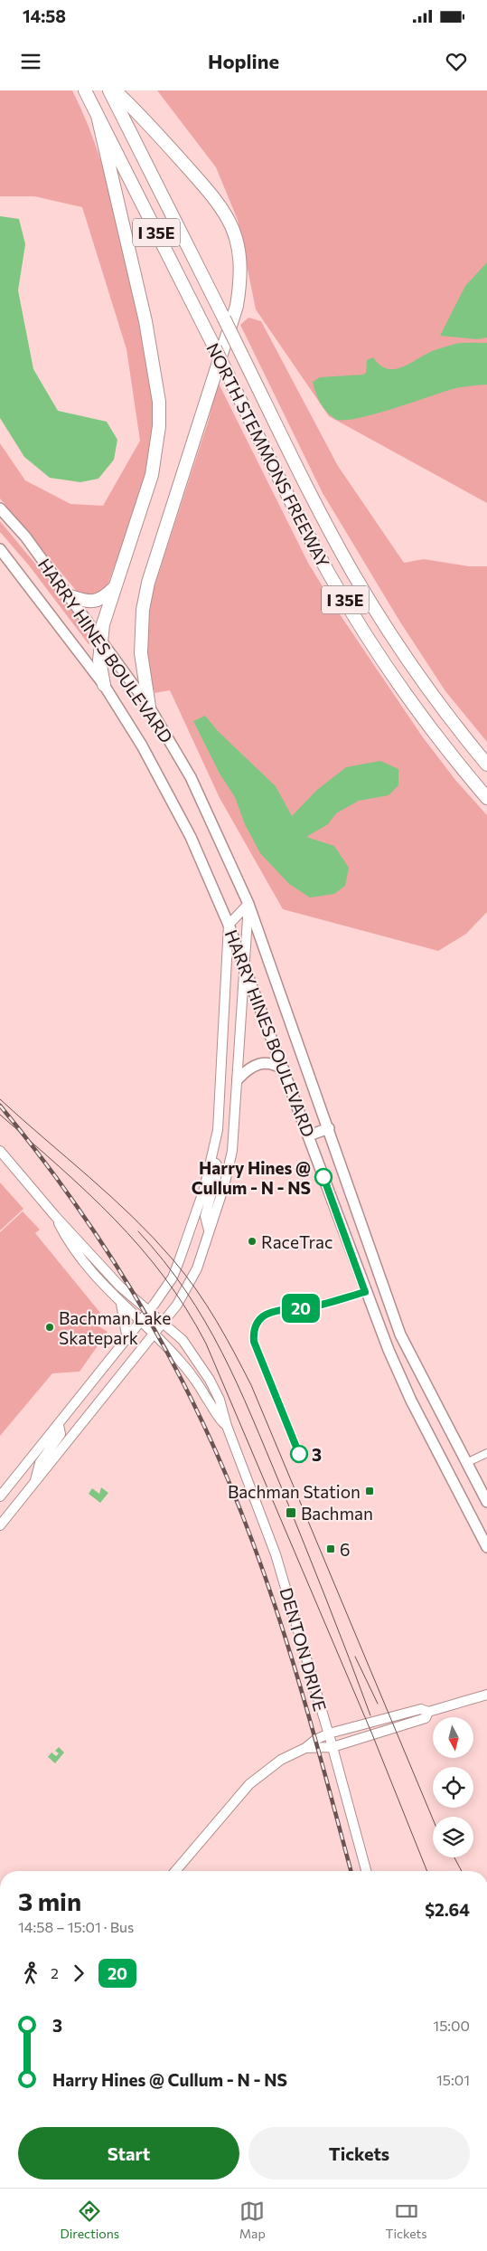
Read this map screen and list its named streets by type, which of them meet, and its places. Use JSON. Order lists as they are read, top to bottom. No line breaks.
{"streets":{"highway":["I 35E","NORTH STEMMONS FREEWAY"],"main road":["HARRY HINES BOULEVARD","DENTON DRIVE"]},"places":{"other":["Harry Hines @ Cullum - N - NS","RaceTrac","Bachman Lake Skatepark","3"],"transit":["Bachman Station","Bachman","6"]},"lines":["bus line 20"],"north":"bottom","page":{"status":"14:58","header":"Hopline","on_map":"20","heading":["3 min","14:58 – 15:01 · Bus","$2.64"],"legs":["2","20"],"list":[{"name":"3","value":"15:00"},{"name":"Harry Hines @ Cullum - N - NS","value":"15:01"}],"buttons":["Start","Tickets"],"tabs":["Directions","Map","Tickets"]}}
